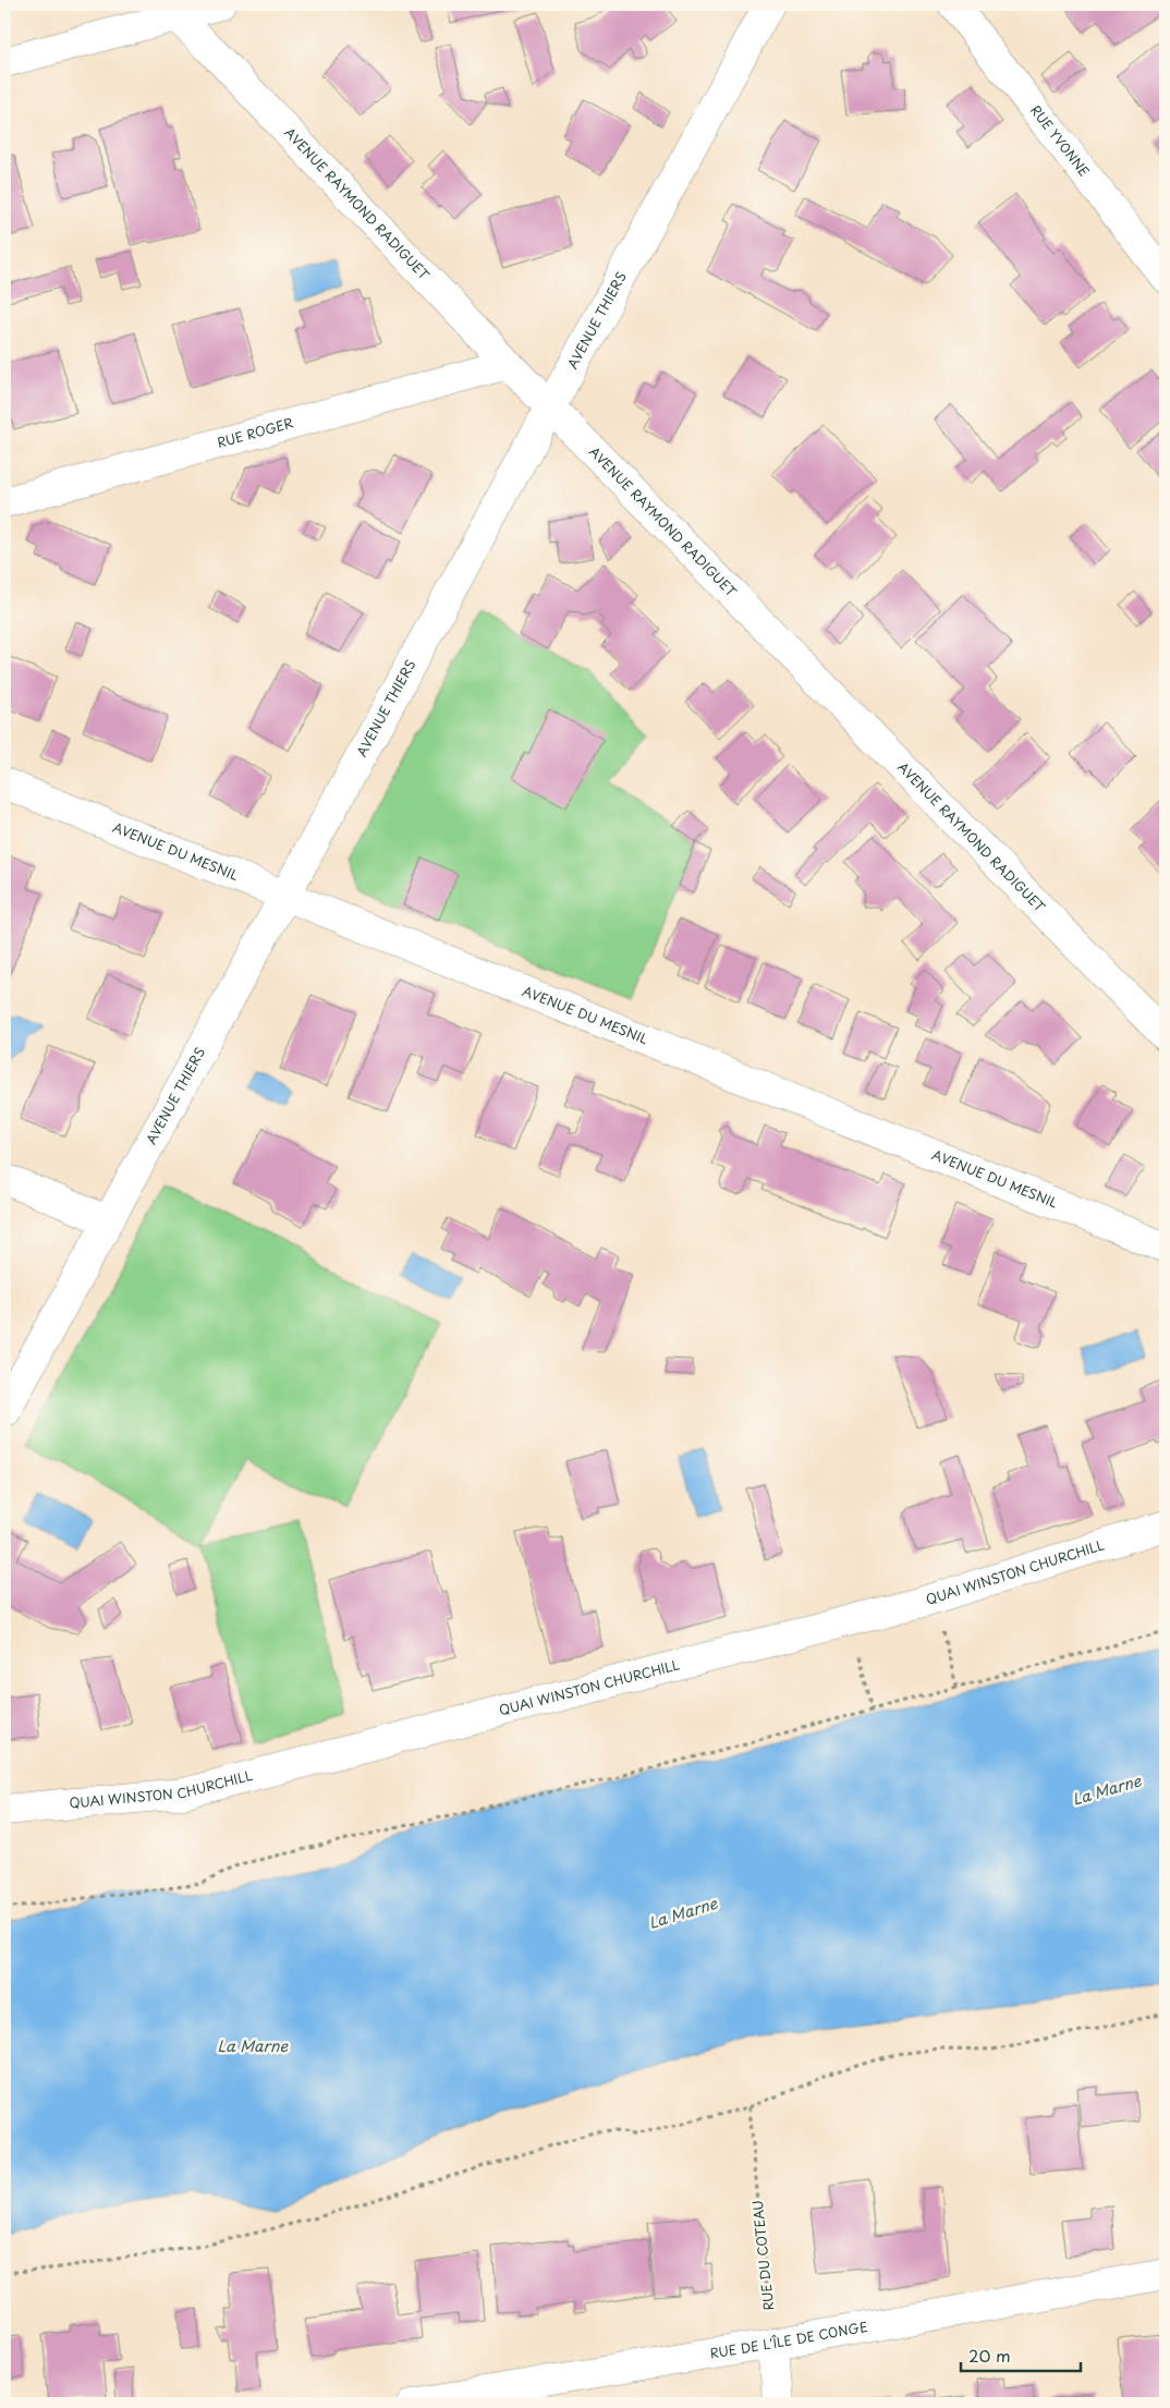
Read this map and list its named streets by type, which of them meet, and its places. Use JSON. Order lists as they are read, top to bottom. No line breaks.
{"streets":{"street":["RUE YVONNE","AVENUE RAYMOND RADIGUET","AVENUE THIERS","RUE ROGER","AVENUE DU MESNIL","QUAI WINSTON CHURCHILL","RUE DE L'ÎLE DE CONGE"],"path":["RUE DU COTEAU"]},"crossings":[["AVENUE RAYMOND RADIGUET","AVENUE THIERS"],["AVENUE RAYMOND RADIGUET","RUE ROGER"],["AVENUE THIERS","AVENUE DU MESNIL"],["RUE DU COTEAU","RUE DE L'ÎLE DE CONGE"]],"water":["La Marne"],"scale_bar":"20 m"}
